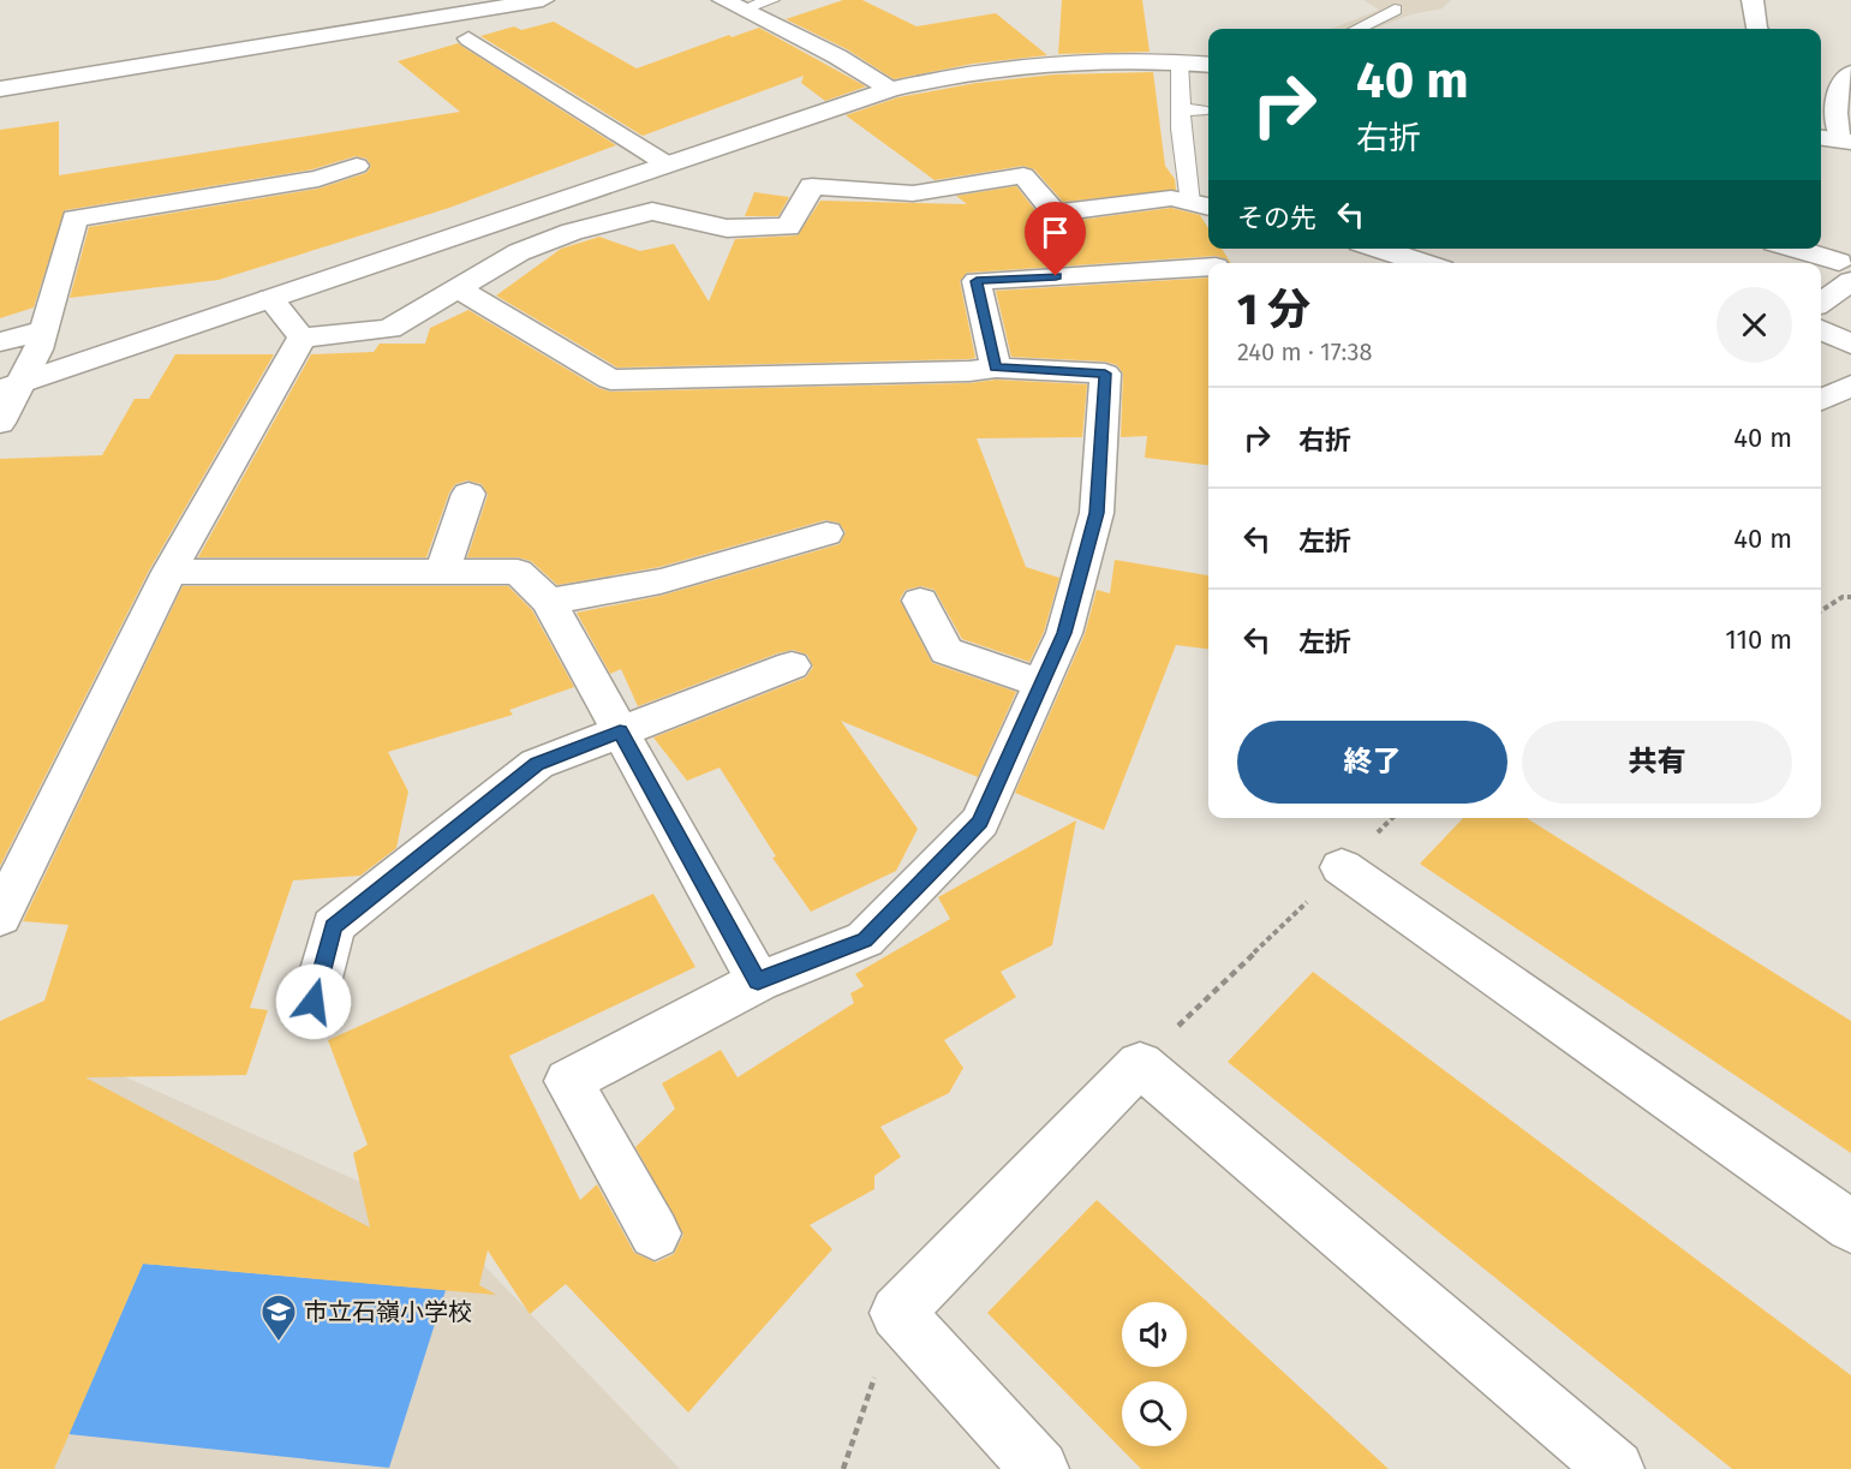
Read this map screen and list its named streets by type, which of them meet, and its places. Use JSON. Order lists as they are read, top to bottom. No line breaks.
{"places":{"school or university":["市立石嶺小学校"]},"page":{"turn":["40 m","右折"],"then":"その先","heading":["1 分","240 m · 17:38"],"list":[{"name":"右折","value":"40 m"},{"name":"左折","value":"40 m"},{"name":"左折","value":"110 m"}],"buttons":["終了","共有"]}}
